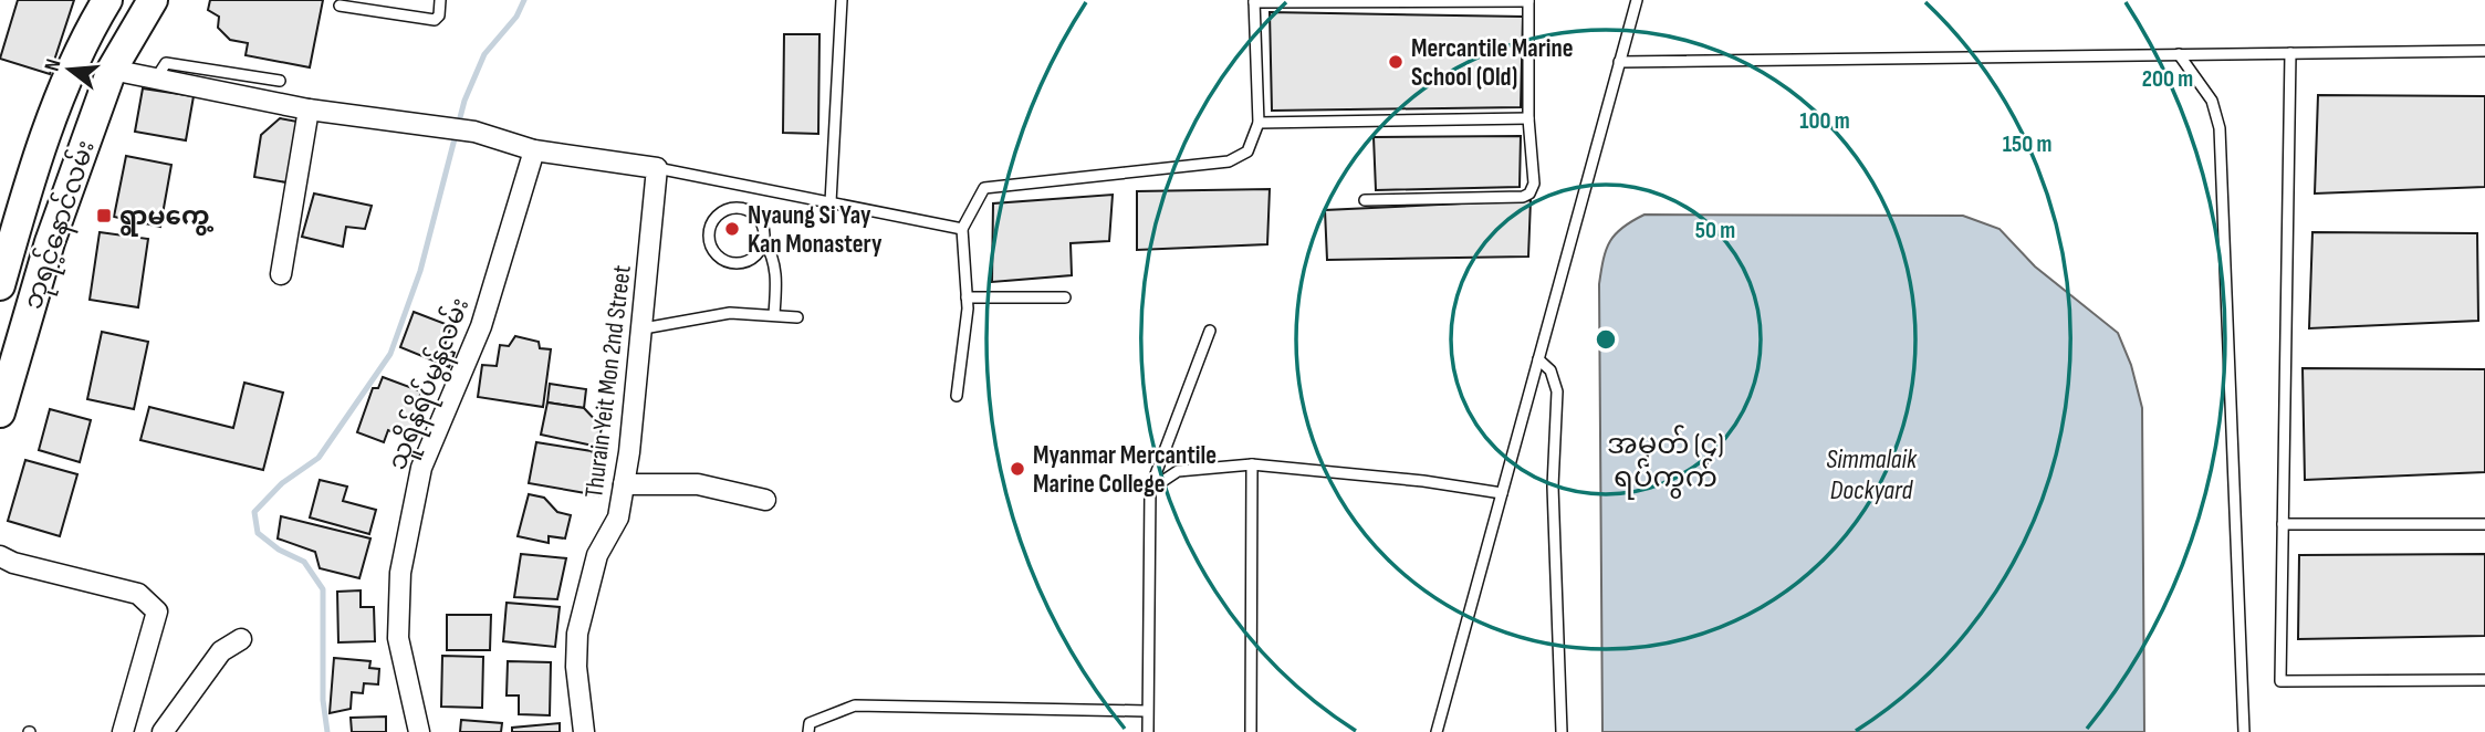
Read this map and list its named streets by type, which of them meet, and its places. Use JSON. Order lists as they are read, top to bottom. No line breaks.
{"streets":{"main road":["ဘုရင့်နောင်လမ်း"],"street":["Thurain Yeit Mon 2nd Street","သူရိန်ရိပ်မွန်လမ်း"]},"districts":["အမှတ် (၄) ရပ်ကွက်"],"water":["Simmalaik Dockyard"],"places":{"other":["Mercantile Marine School (Old)","Nyaung Si Yay Kan Monastery","Myanmar Mercantile Marine College"],"transit":["ရွာမကွေ့"]},"north":"left","rings":["200 m","100 m","150 m","50 m"]}
